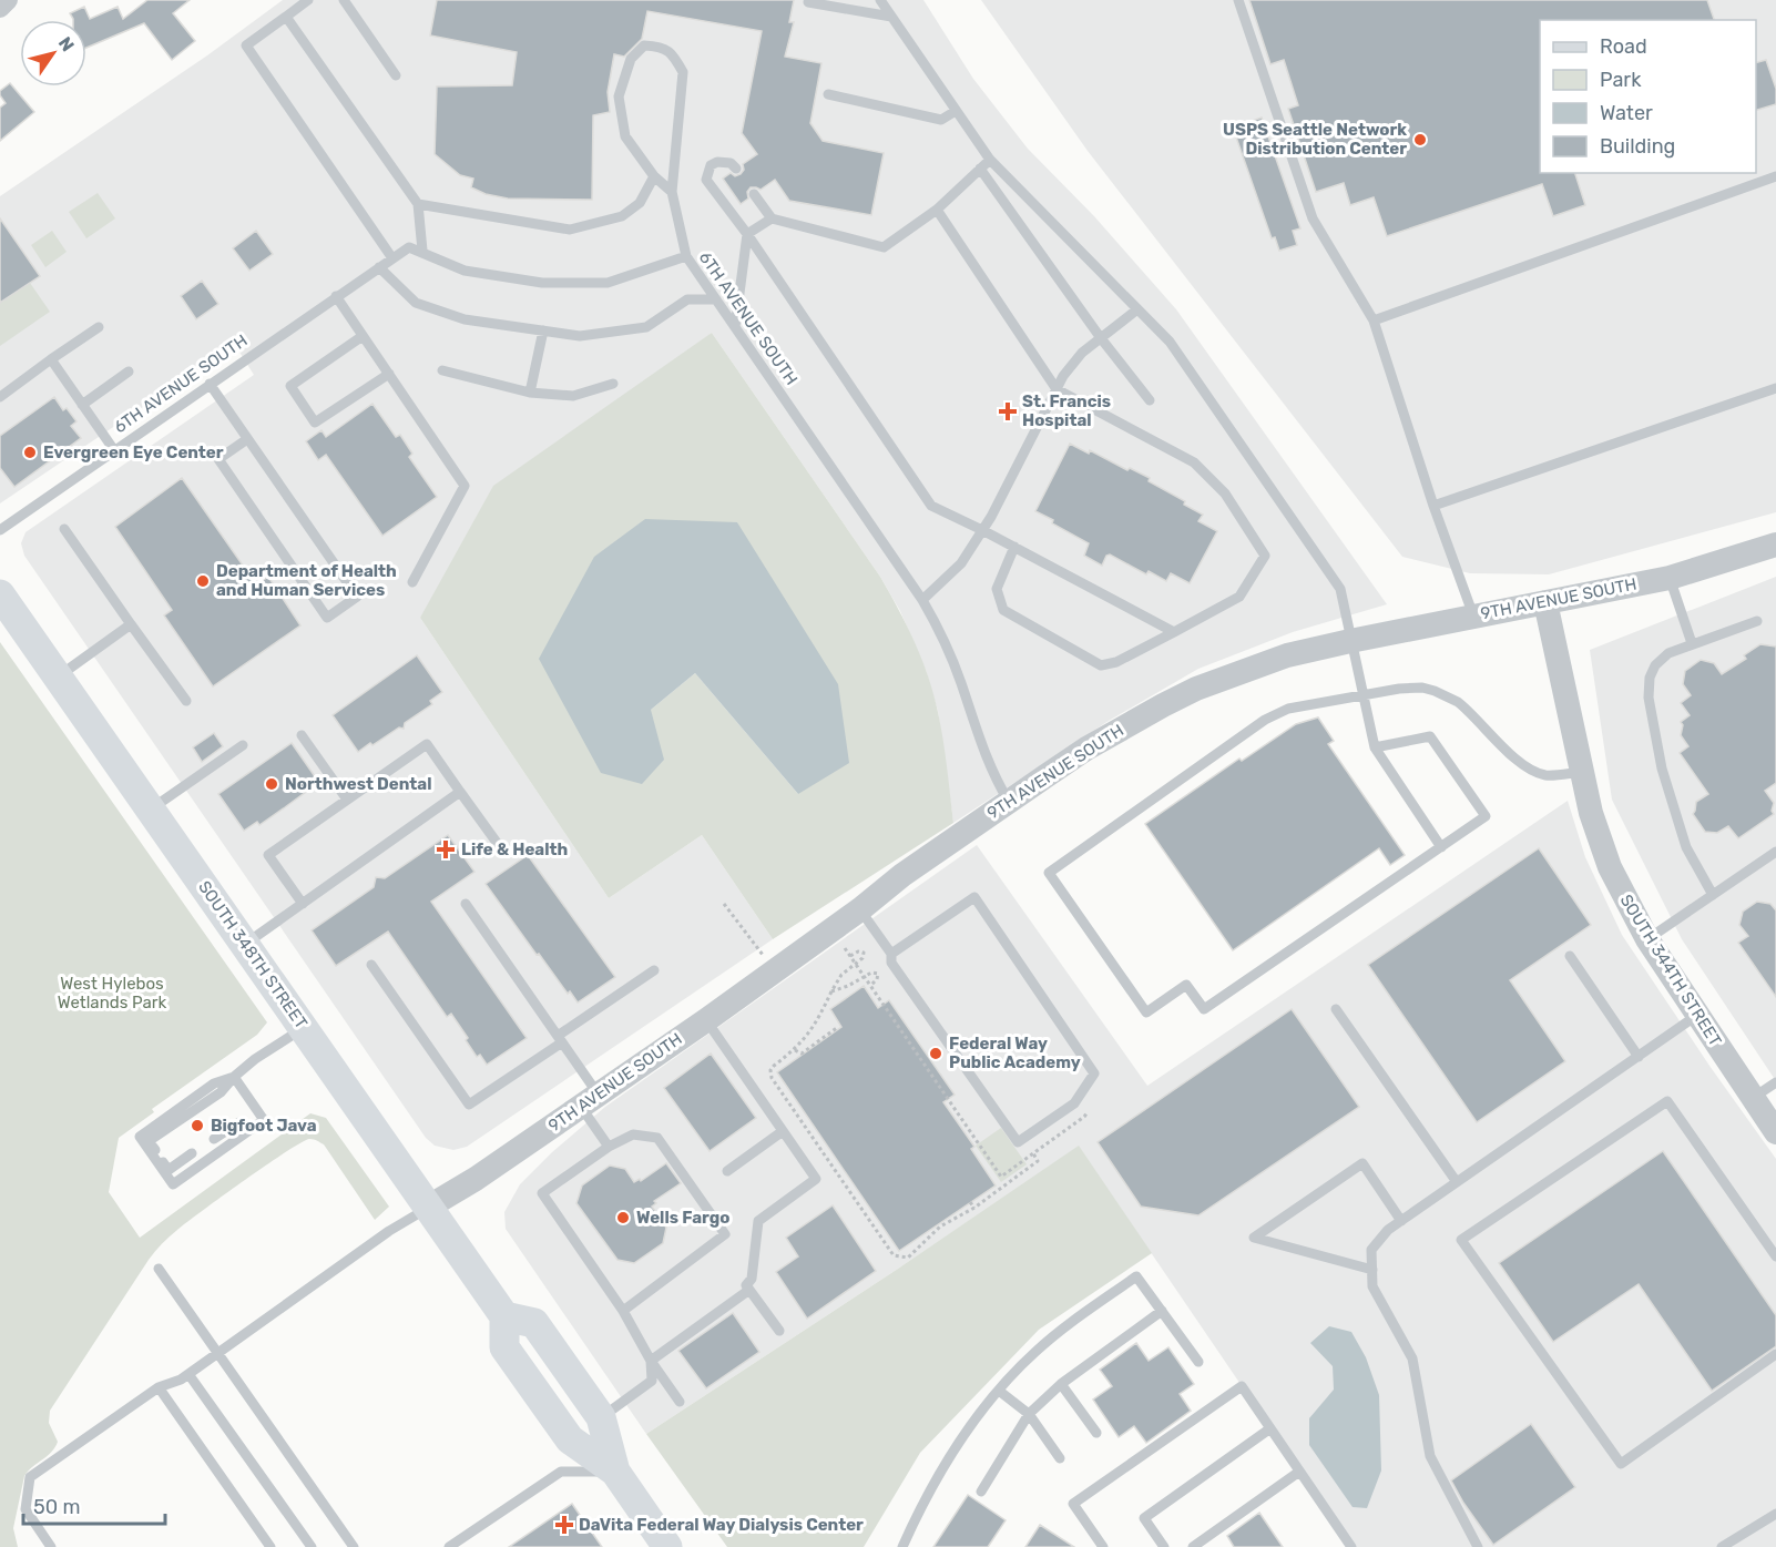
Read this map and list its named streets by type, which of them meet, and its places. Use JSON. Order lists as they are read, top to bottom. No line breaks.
{"streets":{"main road":["SOUTH 348TH STREET"],"street":["9TH AVENUE SOUTH","SOUTH 344TH STREET"],"lane":["6TH AVENUE SOUTH"]},"crossings":[["6TH AVENUE SOUTH","9TH AVENUE SOUTH"],["9TH AVENUE SOUTH","SOUTH 348TH STREET"],["9TH AVENUE SOUTH","SOUTH 344TH STREET"]],"parks":["West Hylebos Wetlands Park"],"places":{"other":["USPS Seattle Network Distribution Center","Evergreen Eye Center","Department of Health and Human Services","Northwest Dental","Federal Way Public Academy","Bigfoot Java","Wells Fargo"],"health":["St. Francis Hospital","Life & Health","DaVita Federal Way Dialysis Center"]},"legend":["Road","Park","Water","Building"],"scale_bar":"50 m","north":"top right"}
